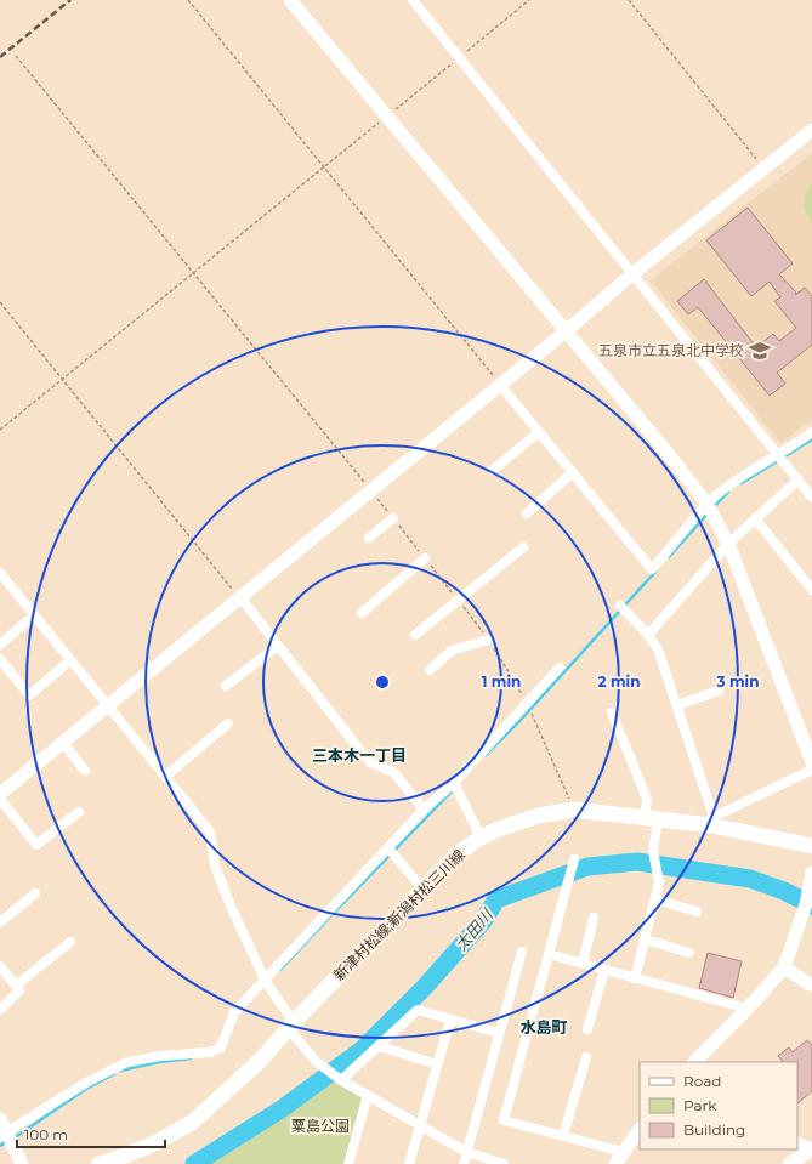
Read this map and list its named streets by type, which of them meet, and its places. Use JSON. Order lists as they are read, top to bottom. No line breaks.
{"streets":{"main road":["新津村松線;新潟村松三川線"]},"districts":["三本木一丁目","水島町"],"water":["太田川"],"parks":["粟島公園"],"places":{"school or university":["五泉市立五泉北中学校"]},"legend":["Road","Park","Building"],"scale_bar":"100 m","rings":["1 min","2 min","3 min"]}
